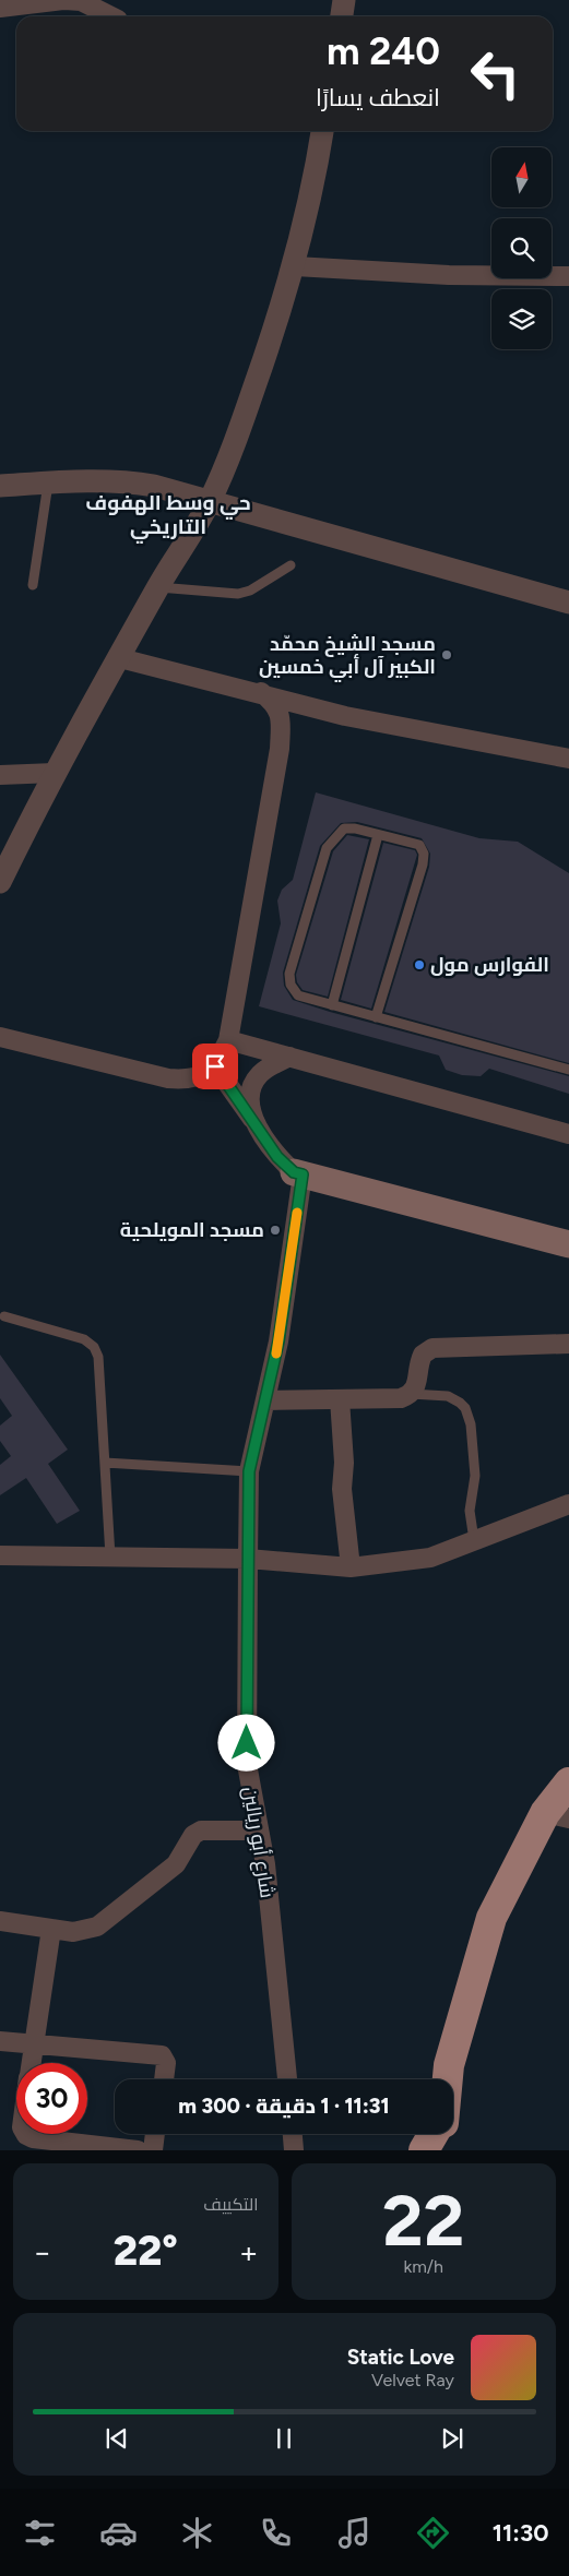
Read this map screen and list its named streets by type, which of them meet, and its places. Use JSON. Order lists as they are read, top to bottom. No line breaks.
{"streets":{"street":["شارع أبو ريالين"]},"districts":["حي وسط الهفوف التاريخي"],"places":["مسجد الشيخ محمّد الكبير آل أبي خمسين","الفوارس مول","مسجد المويلحية"],"north":"top","page":{"turn":["240 m","انعطف يسارًا"],"limit":"30","trip":"11:31 · 1 دقيقة · 300 m","tile":[["22","km/h"],"التكييف"],"heat":["−","22°","+"],"song":["Static Love","Velvet Ray"],"tabs":"11:30"}}
